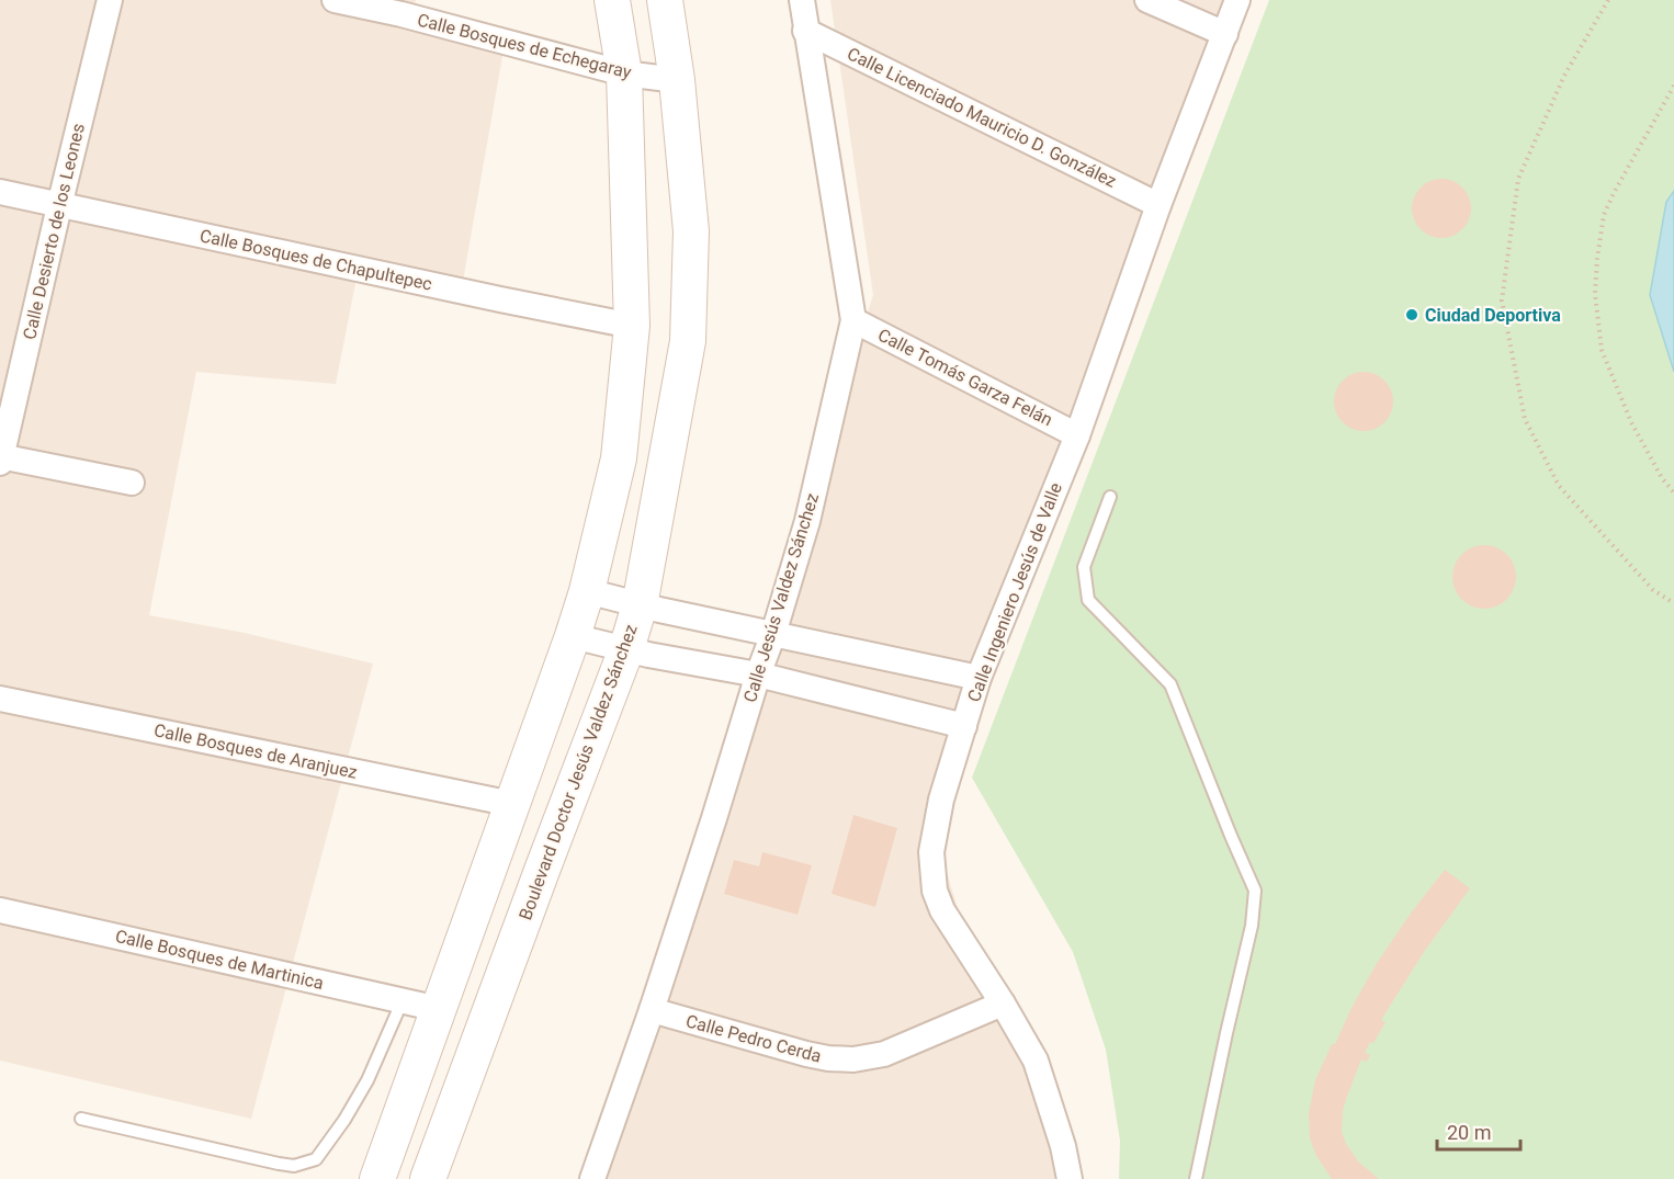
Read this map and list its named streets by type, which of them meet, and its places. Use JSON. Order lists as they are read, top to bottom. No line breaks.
{"streets":{"main road":["Boulevard Doctor Jesús Valdez Sánchez"],"street":["Calle Bosques de Echegaray","Calle Licenciado Mauricio D. González","Calle Desierto de los Leones","Calle Bosques de Chapultepec","Calle Tomás Garza Felán","Calle Ingeniero Jesús de Valle","Calle Jesús Valdez Sánchez","Calle Bosques de Aranjuez","Calle Bosques de Martinica","Calle Pedro Cerda"]},"crossings":[["Calle Bosques de Echegaray","Boulevard Doctor Jesús Valdez Sánchez"],["Calle Licenciado Mauricio D. González","Calle Ingeniero Jesús de Valle"],["Calle Licenciado Mauricio D. González","Calle Jesús Valdez Sánchez"],["Calle Desierto de los Leones","Calle Bosques de Chapultepec"],["Calle Tomás Garza Felán","Calle Ingeniero Jesús de Valle"],["Calle Tomás Garza Felán","Calle Jesús Valdez Sánchez"],["Calle Ingeniero Jesús de Valle","Calle Pedro Cerda"],["Calle Jesús Valdez Sánchez","Calle Pedro Cerda"]],"places":["Ciudad Deportiva"],"scale_bar":"20 m"}
